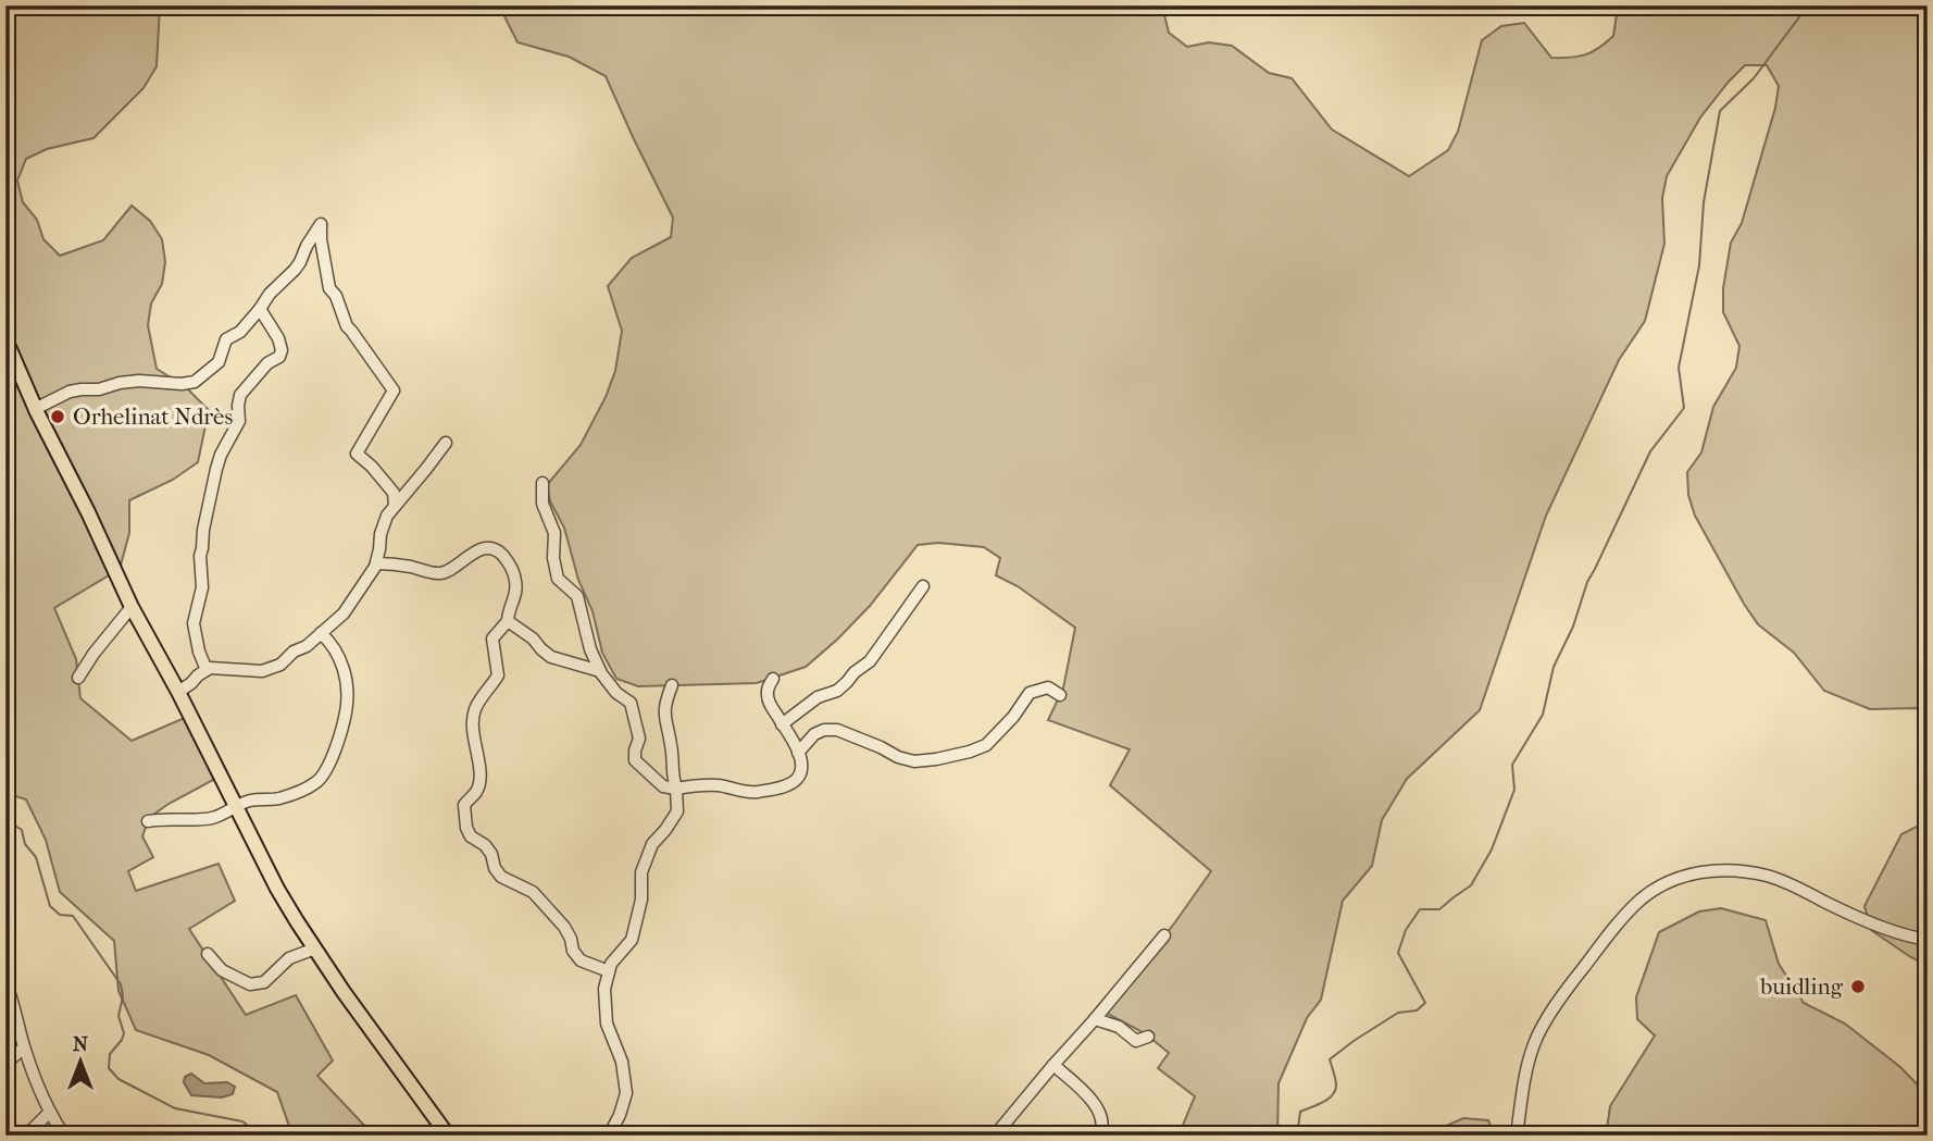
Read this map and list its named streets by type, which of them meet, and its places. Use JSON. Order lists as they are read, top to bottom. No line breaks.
{"places":["Orhelinat Ndrès","buidling"],"north":"top"}
